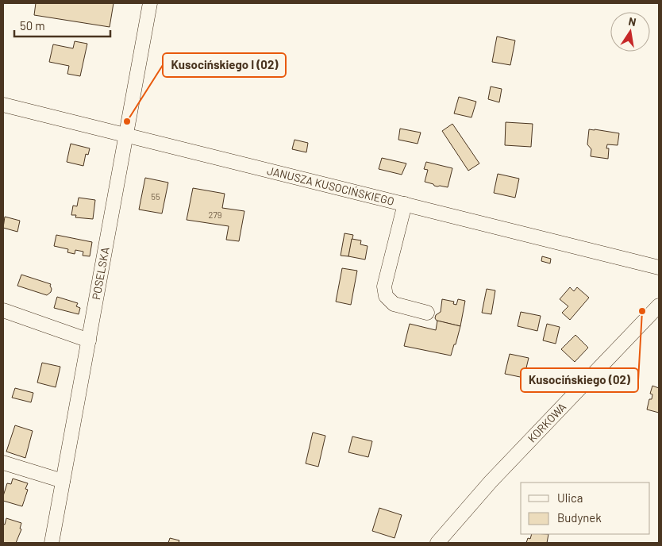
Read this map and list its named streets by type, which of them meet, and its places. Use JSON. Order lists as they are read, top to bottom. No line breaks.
{"streets":{"street":["JANUSZA KUSOCIŃSKIEGO","POSELSKA","KORKOWA"]},"crossings":[["JANUSZA KUSOCIŃSKIEGO","POSELSKA"]],"places":["Kusocińskiego I (02)","Kusocińskiego (02)"],"house_numbers":["55","279"],"legend":["Ulica","Budynek"],"scale_bar":"50 m","north":"top"}
